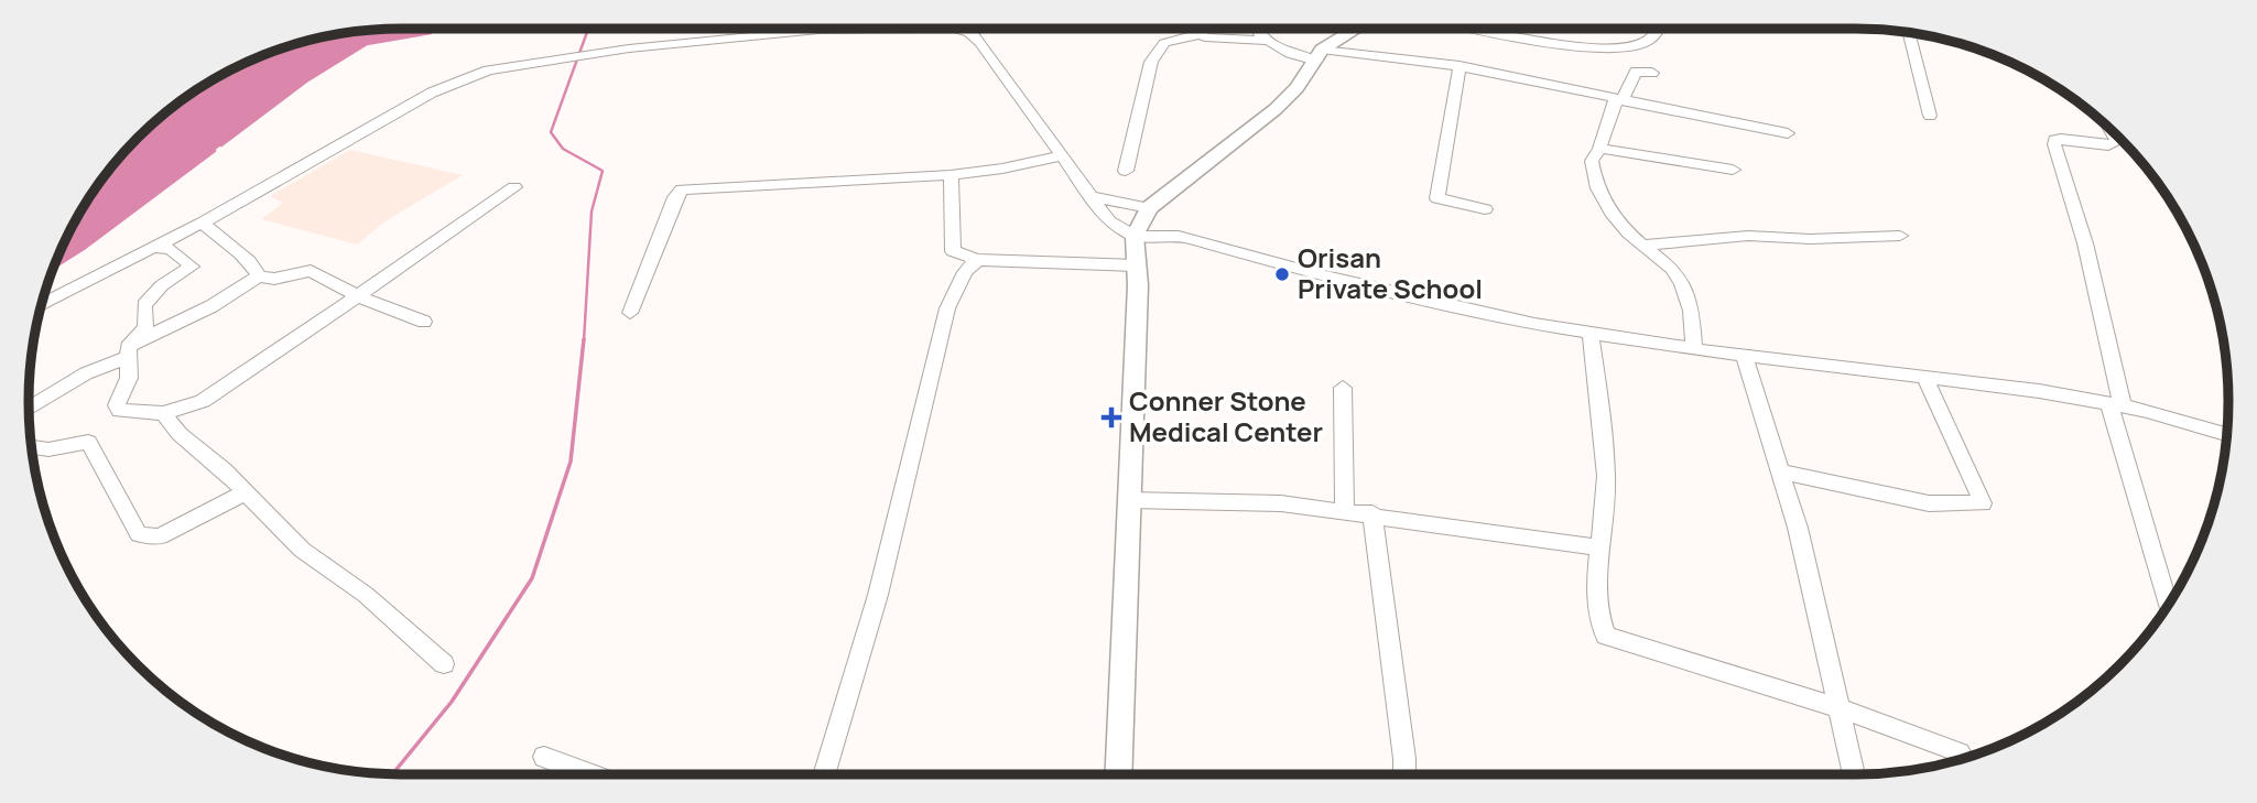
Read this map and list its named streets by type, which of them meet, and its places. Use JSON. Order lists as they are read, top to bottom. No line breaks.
{"places":{"other":["Orisan Private School"],"health":["Conner Stone Medical Center"]}}
